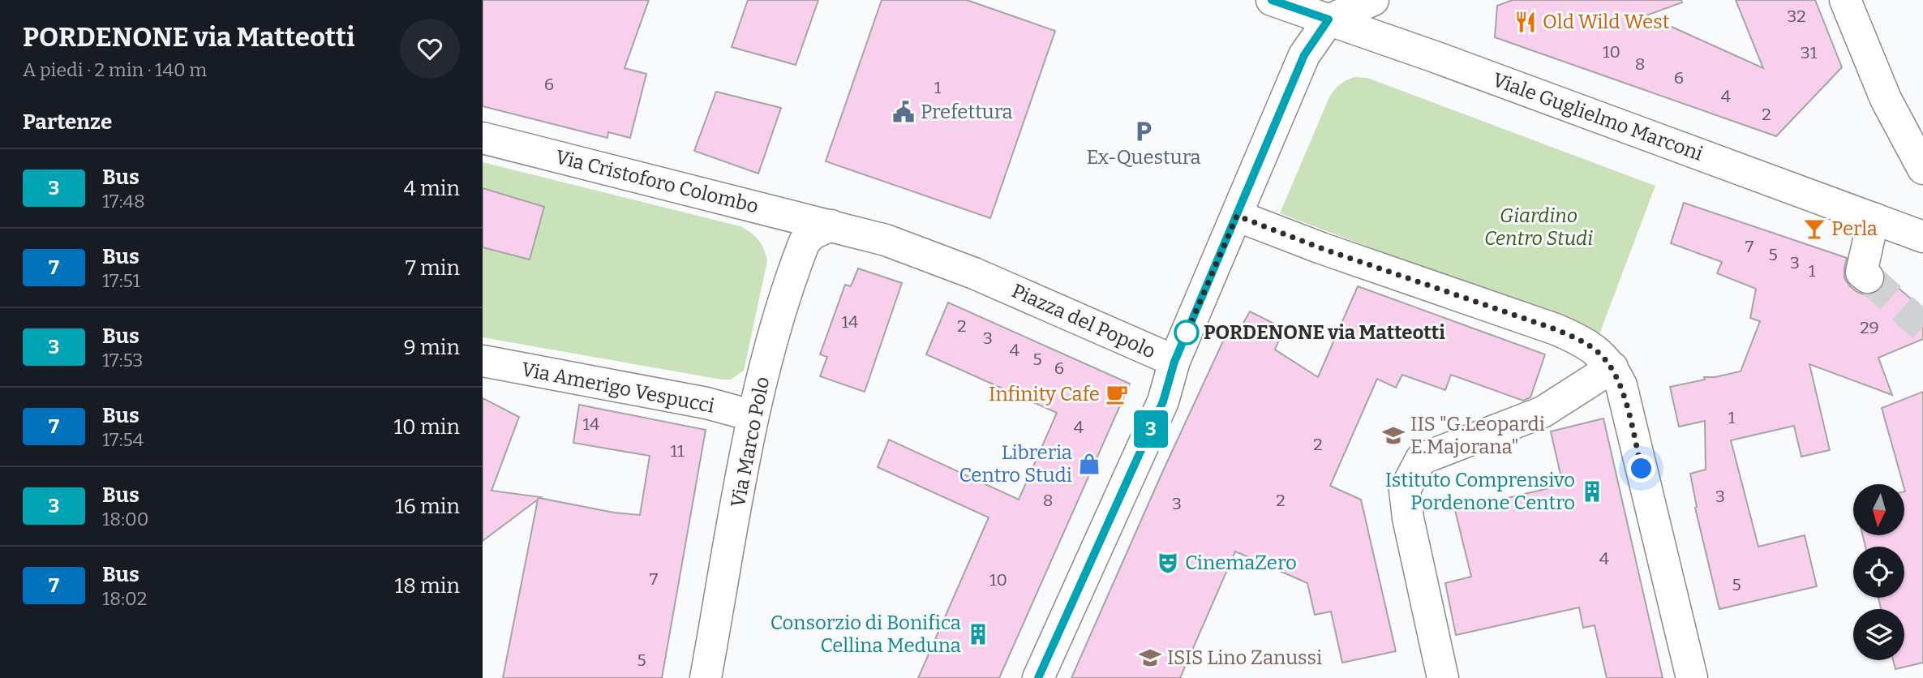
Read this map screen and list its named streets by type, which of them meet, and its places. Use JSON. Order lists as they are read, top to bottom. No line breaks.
{"streets":{"street":["Viale Guglielmo Marconi","Via Cristoforo Colombo","Piazza del Popolo","Via Amerigo Vespucci","Via Marco Polo"]},"crossings":[["Viale Guglielmo Marconi","Piazza del Popolo"],["Via Cristoforo Colombo","Piazza del Popolo"],["Via Cristoforo Colombo","Via Marco Polo"],["Piazza del Popolo","Via Marco Polo"],["Via Amerigo Vespucci","Via Marco Polo"]],"parks":["Giardino Centro Studi"],"places":{"restaurant":["Old Wild West"],"public building":["Prefettura"],"parking":["Ex-Questura"],"bar":["Perla"],"other":["PORDENONE via Matteotti"],"cafe":["Infinity Cafe"],"school or university":["IIS \"G.Leopardi E.Majorana\"","ISIS Lino Zanussi"],"shop":["Libreria Centro Studi"],"building":["Istituto Comprensivo Pordenone Centro","Consorzio di Bonifica Cellina Meduna"],"theatre":["CinemaZero"]},"lines":["bus line 3"],"house_numbers":["32","10","31","8","6","6","1","4","2","7","5","3","1","14","2","29","3","4","5","6","1","14","4","2","11","3","8","2","3","4","7","10","5","5"],"north":"bottom","page":{"heading":[["PORDENONE via Matteotti","A piedi · 2 min · 140 m"],"Partenze"],"on_map":"3","list":[{"mark":"3","name":"Bus","note":"17:48","value":"4 min"},{"mark":"7","name":"Bus","note":"17:51","value":"7 min"},{"mark":"3","name":"Bus","note":"17:53","value":"9 min"},{"mark":"7","name":"Bus","note":"17:54","value":"10 min"},{"mark":"3","name":"Bus","note":"18:00","value":"16 min"},{"mark":"7","name":"Bus","note":"18:02","value":"18 min"}]}}
